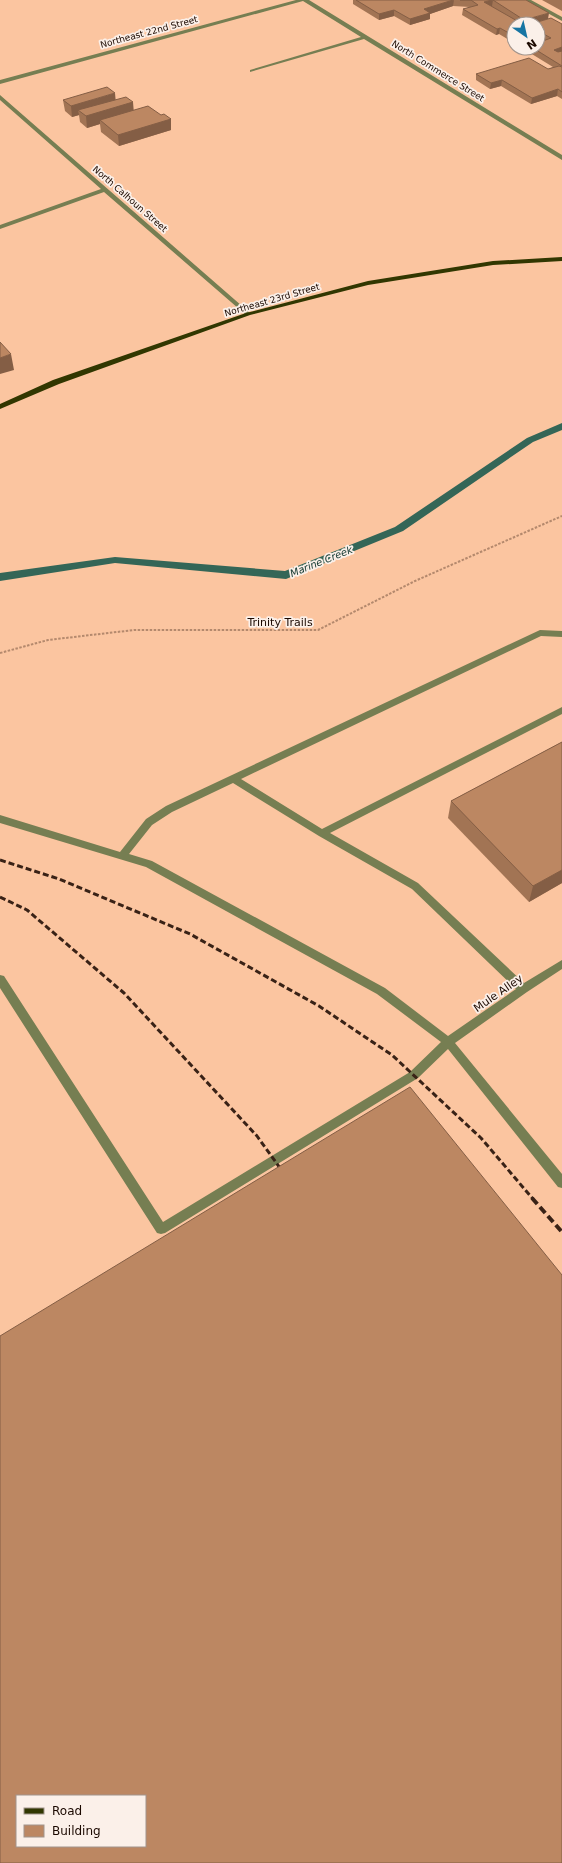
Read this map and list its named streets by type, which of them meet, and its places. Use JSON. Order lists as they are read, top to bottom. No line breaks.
{"streets":{"main road":["Northeast 23rd Street"],"street":["Northeast 22nd Street","North Commerce Street","North Calhoun Street","Mule Alley"],"path":["Trinity Trails"]},"crossings":[["North Calhoun Street","Northeast 23rd Street"]],"water":["Marine Creek"],"legend":["Road","Building"],"north":"bottom right"}
